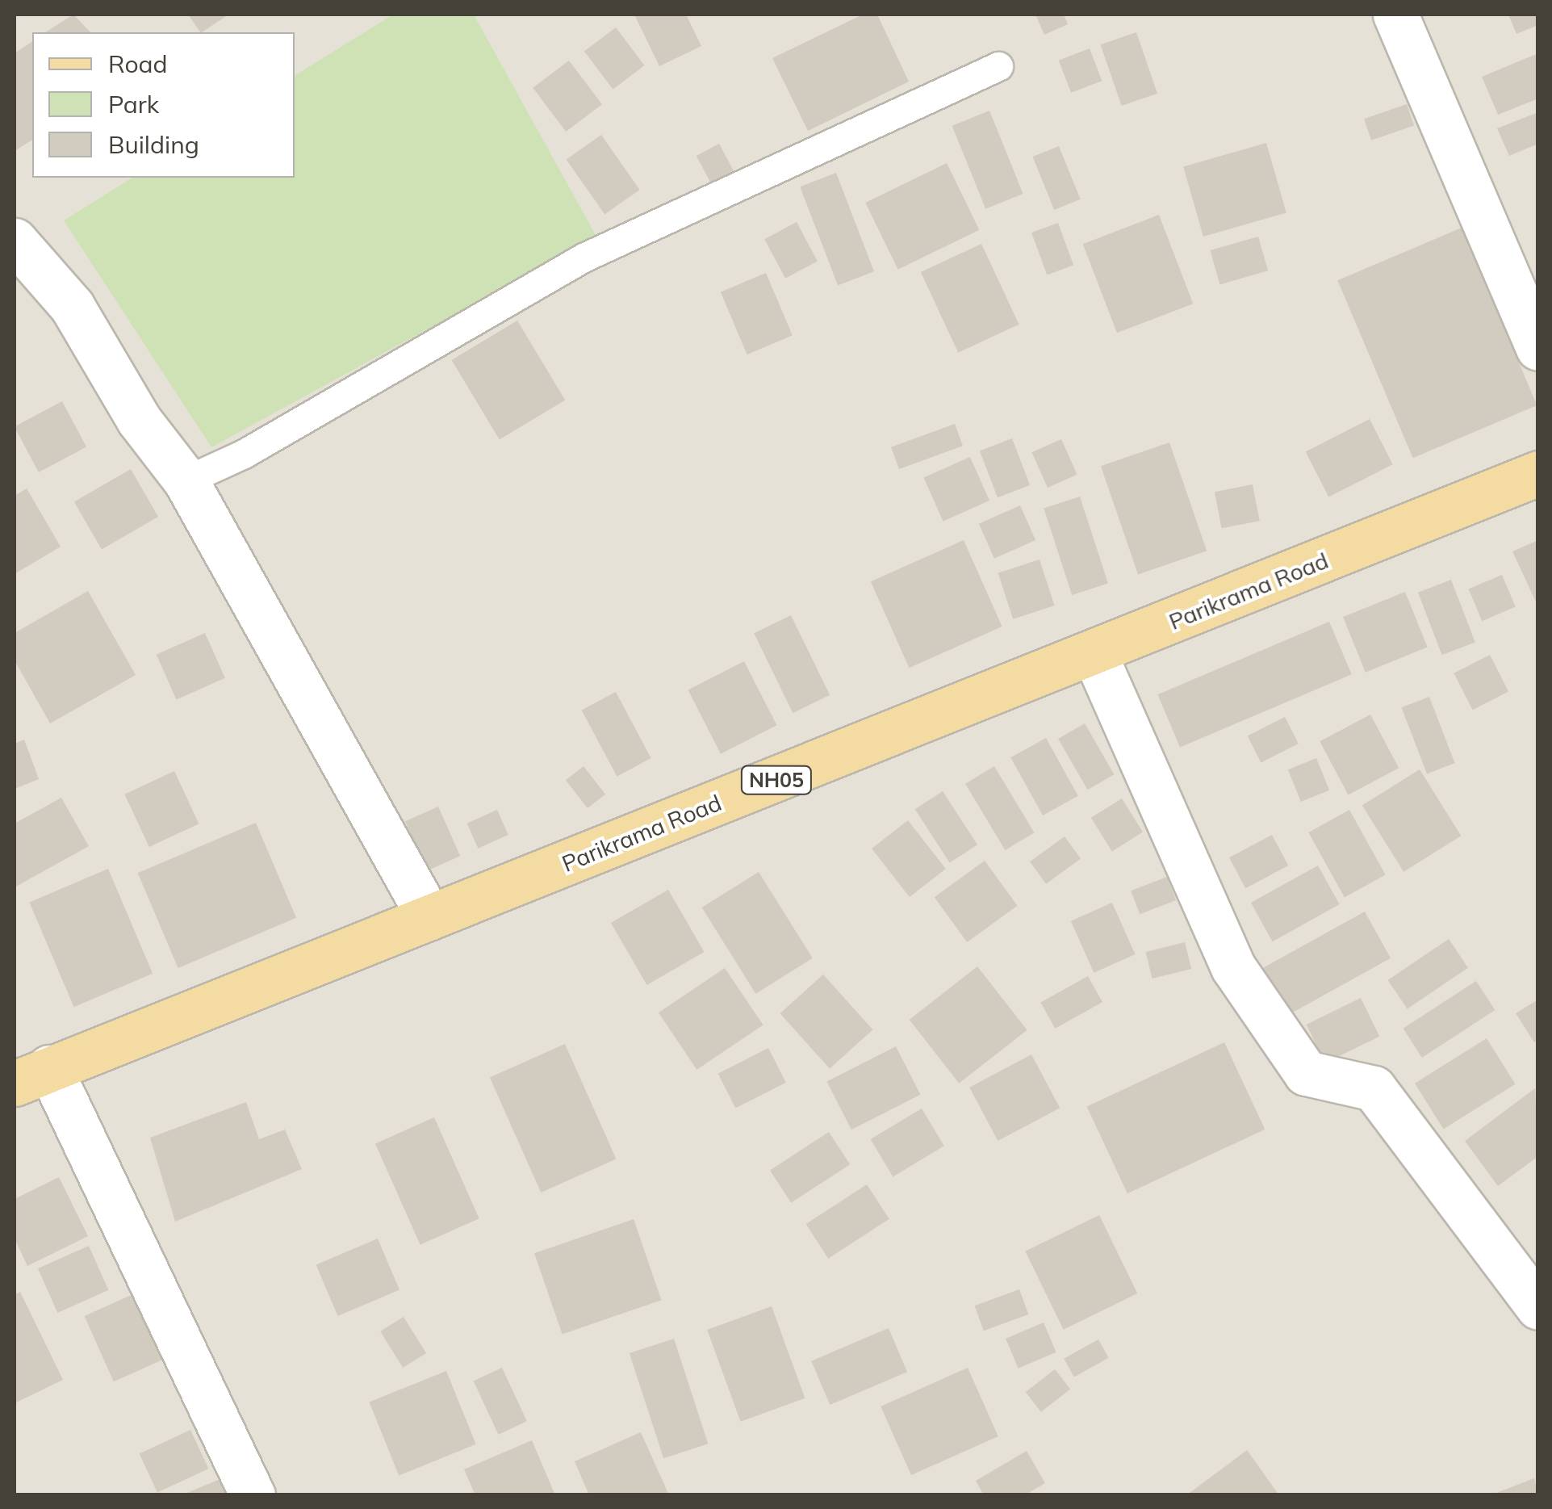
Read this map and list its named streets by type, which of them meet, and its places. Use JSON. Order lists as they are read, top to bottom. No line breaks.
{"streets":{"main road":["Parikrama Road","NH05"]},"legend":["Road","Park","Building"]}
